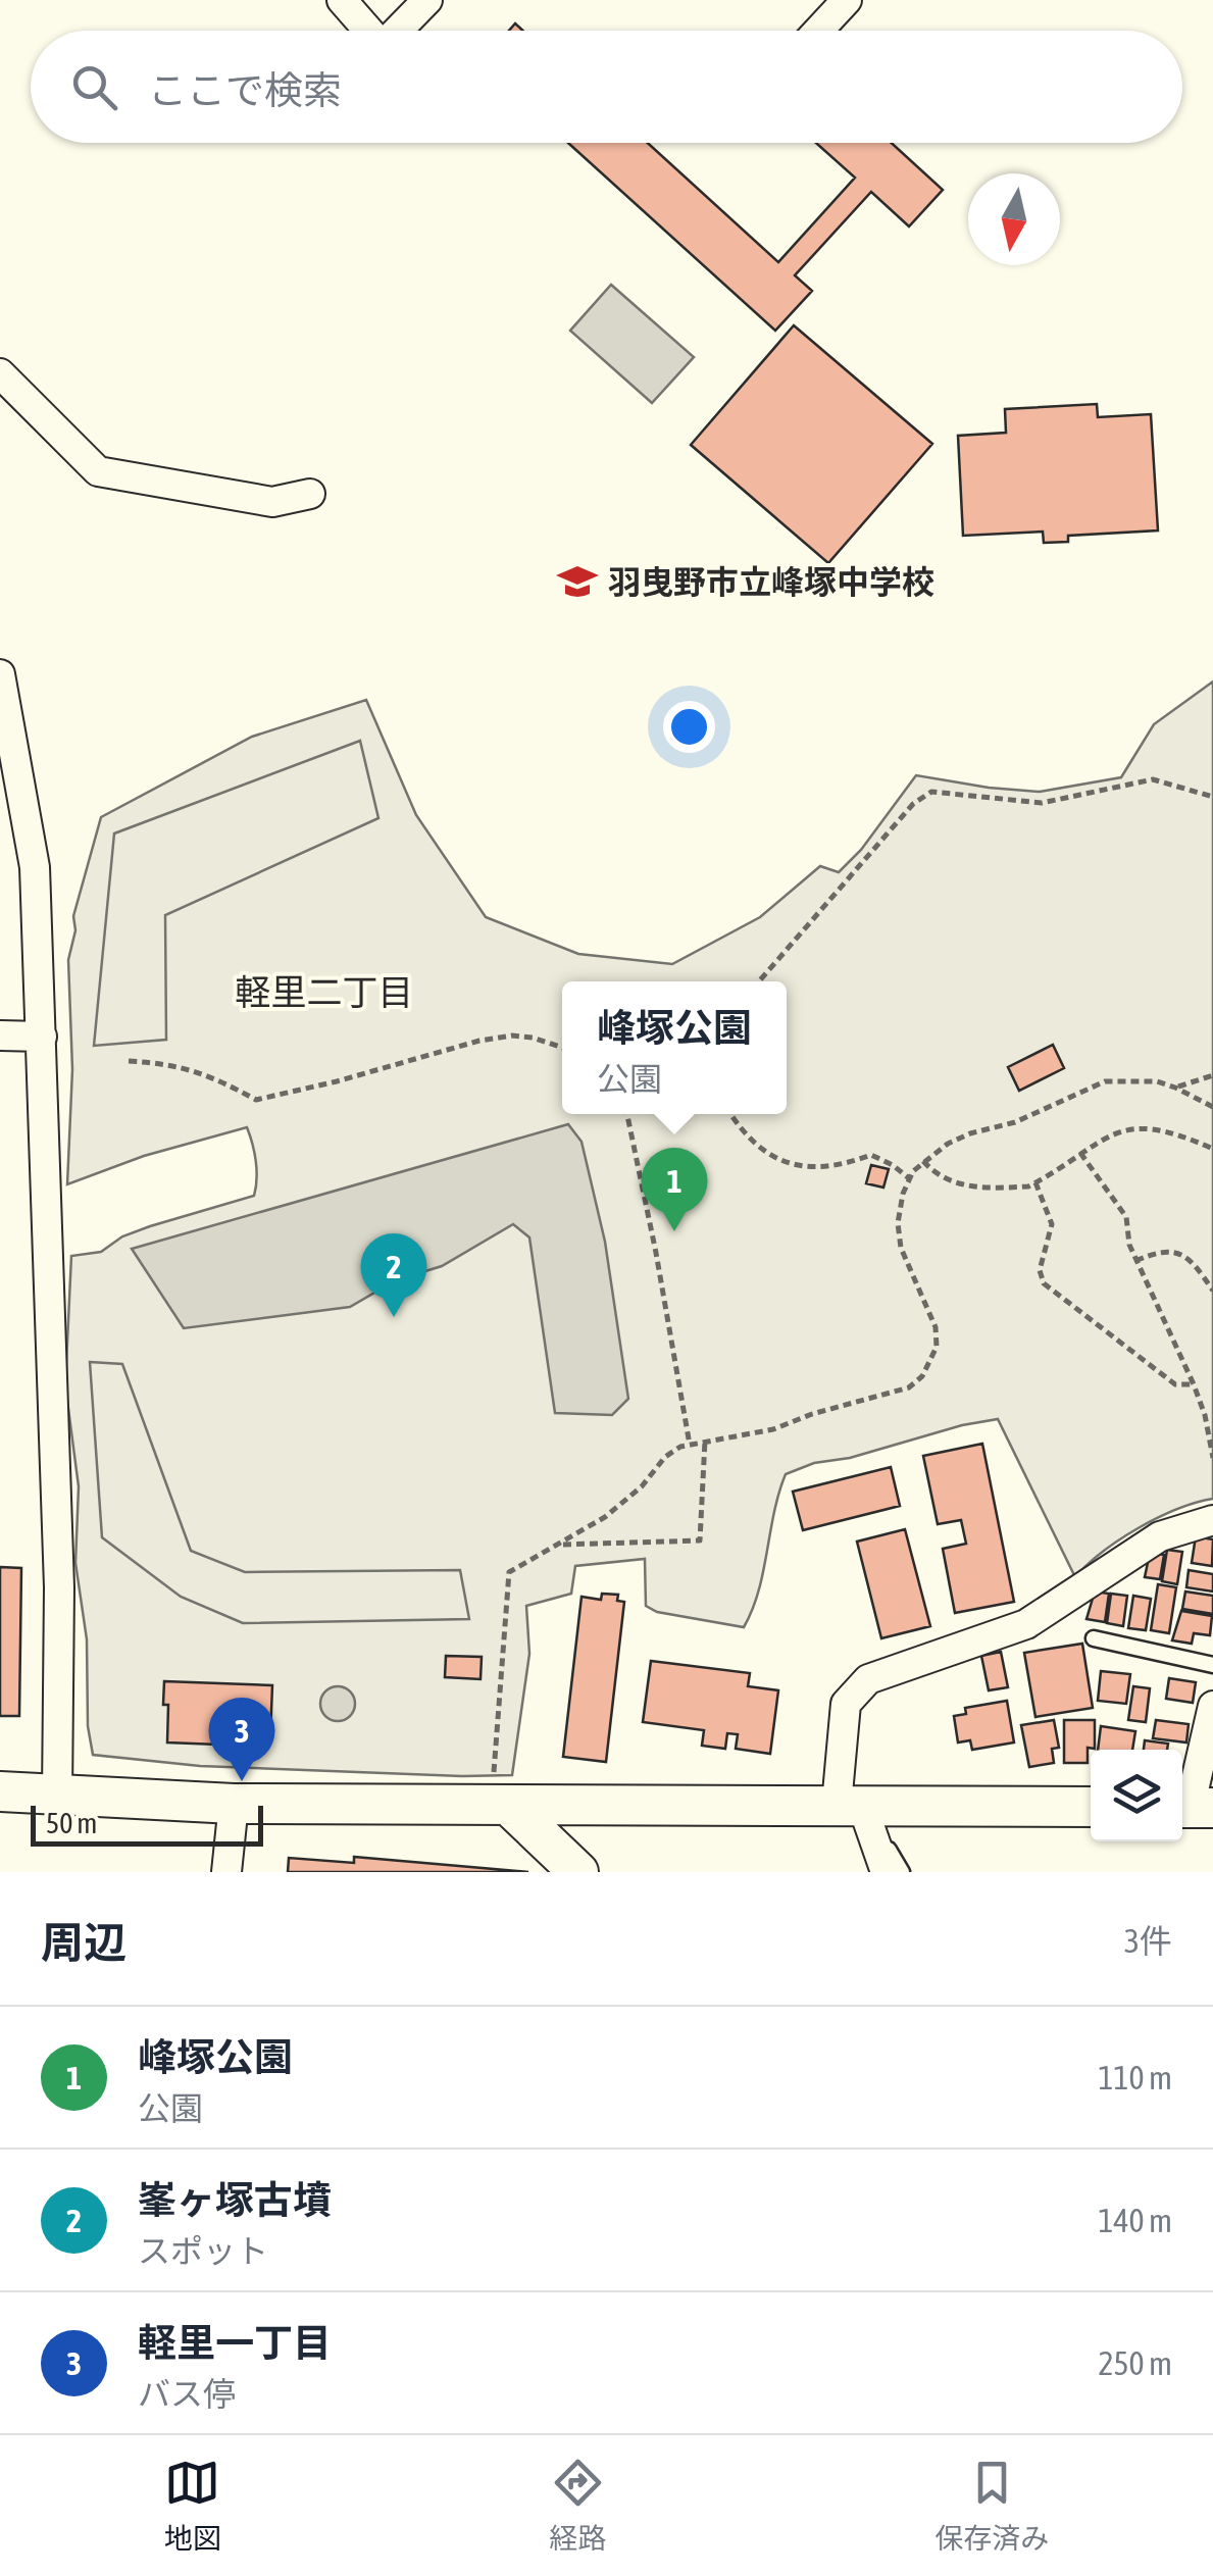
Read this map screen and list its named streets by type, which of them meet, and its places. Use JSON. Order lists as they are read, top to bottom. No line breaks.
{"districts":["軽里二丁目"],"places":{"school or university":["羽曳野市立峰塚中学校"]},"scale_bar":"50 m","north":"bottom","page":{"search":"ここで検索","popup":["峰塚公園","公園"],"pins":["1","2","3"],"scale":"50 m","heading":["周辺","3件"],"list":[{"mark":"1","name":"峰塚公園","note":"公園","value":"110 m"},{"mark":"2","name":"峯ヶ塚古墳","note":"スポット","value":"140 m"},{"mark":"3","name":"軽里一丁目","note":"バス停","value":"250 m"}],"nav":["地図","経路","保存済み"]}}
